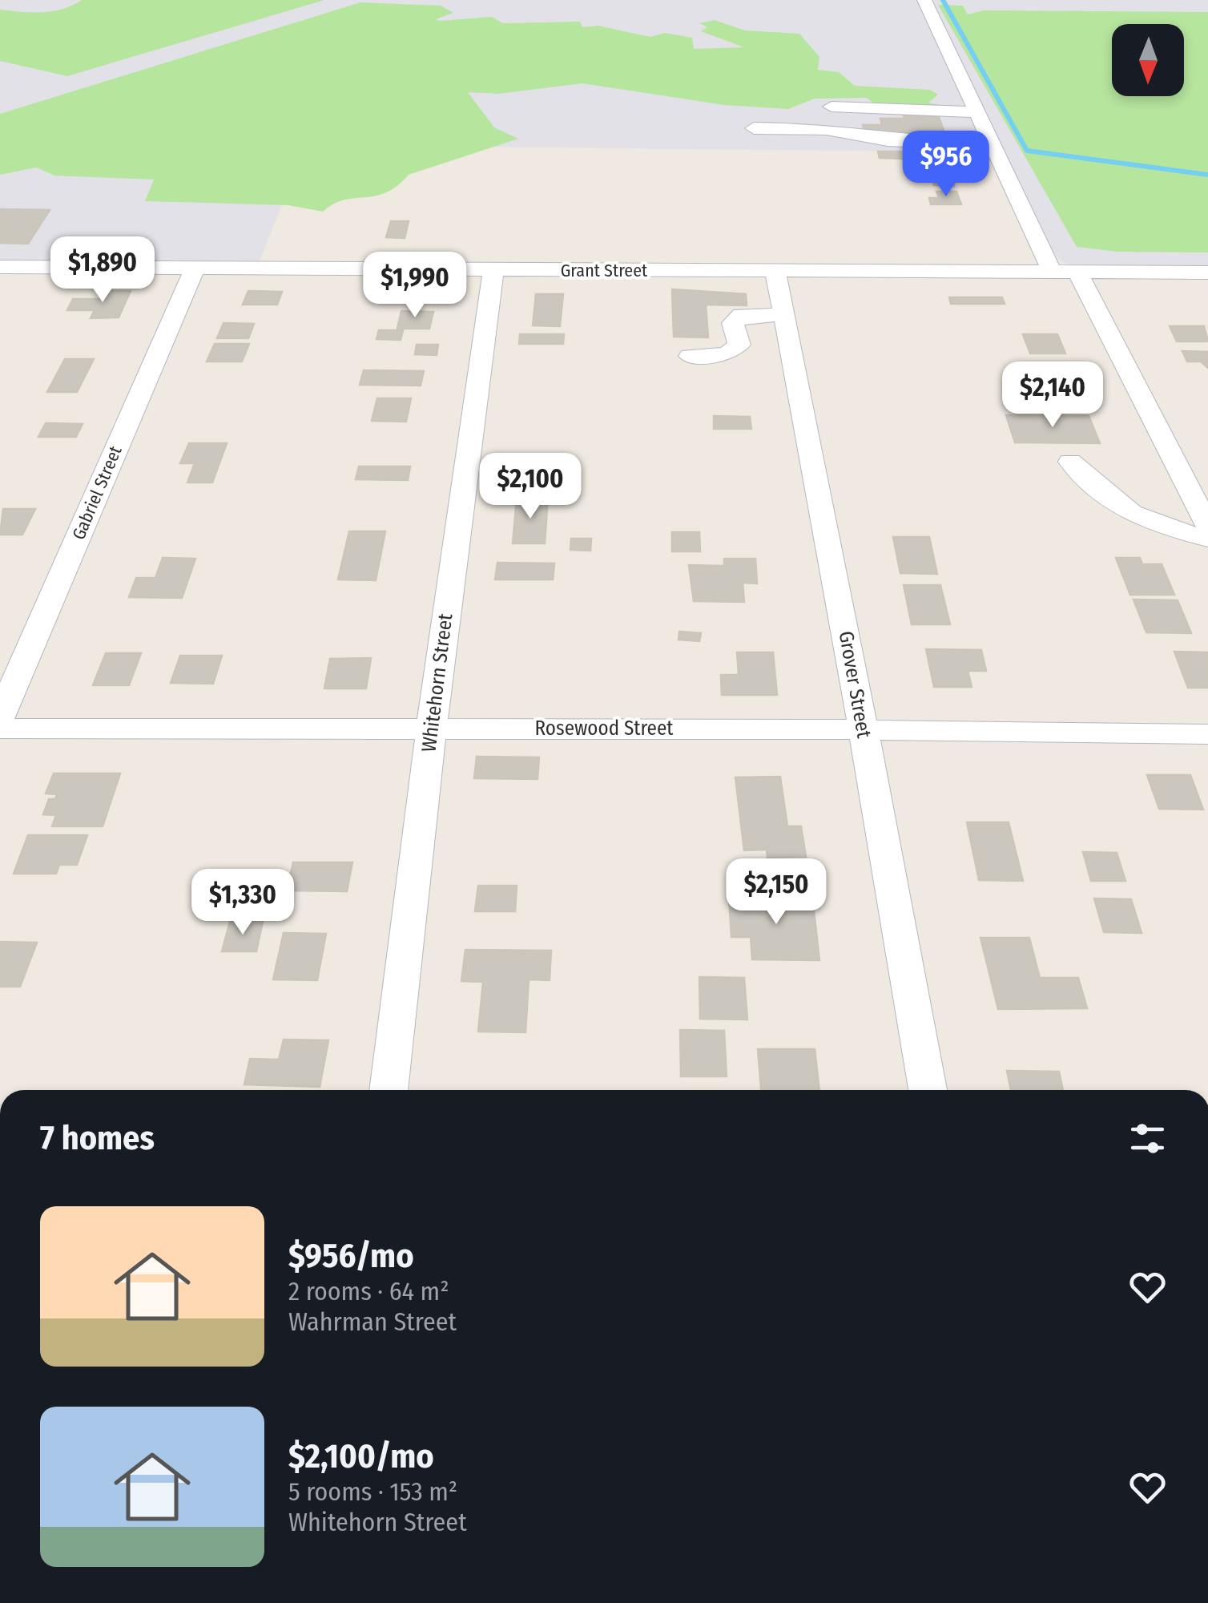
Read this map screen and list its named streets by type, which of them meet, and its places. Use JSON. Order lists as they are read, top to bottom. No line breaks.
{"streets":{"street":["Grant Street","Gabriel Street","Whitehorn Street","Grover Street","Rosewood Street"]},"crossings":[["Grant Street","Gabriel Street"],["Grant Street","Whitehorn Street"],["Grant Street","Grover Street"],["Whitehorn Street","Rosewood Street"],["Grover Street","Rosewood Street"]],"north":"bottom","page":{"price":["$956","$1,890","$1,990","$2,140","$2,100","$2,150","$1,330"],"heading":"7 homes","list":[{"name":"$956/mo","note":"2 rooms · 64 m² · Wahrman Street"},{"name":"$2,100/mo","note":"5 rooms · 153 m² · Whitehorn Street"}]}}
